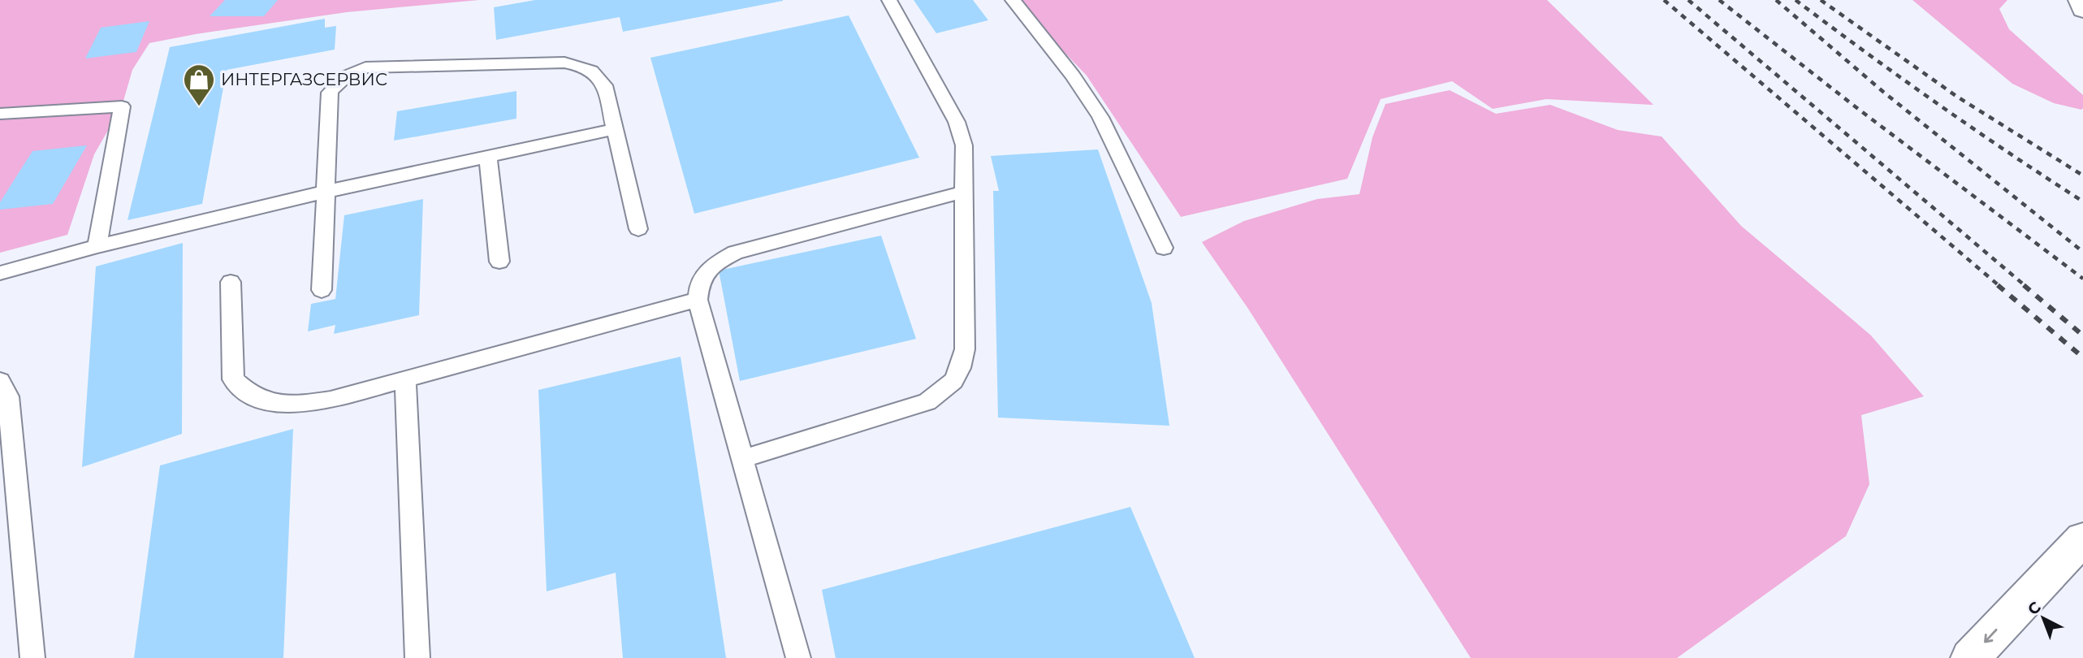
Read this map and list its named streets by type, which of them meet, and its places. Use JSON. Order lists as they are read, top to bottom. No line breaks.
{"places":{"shop":["ИНТЕРГАЗСЕРВИС"]},"north":"top left"}
